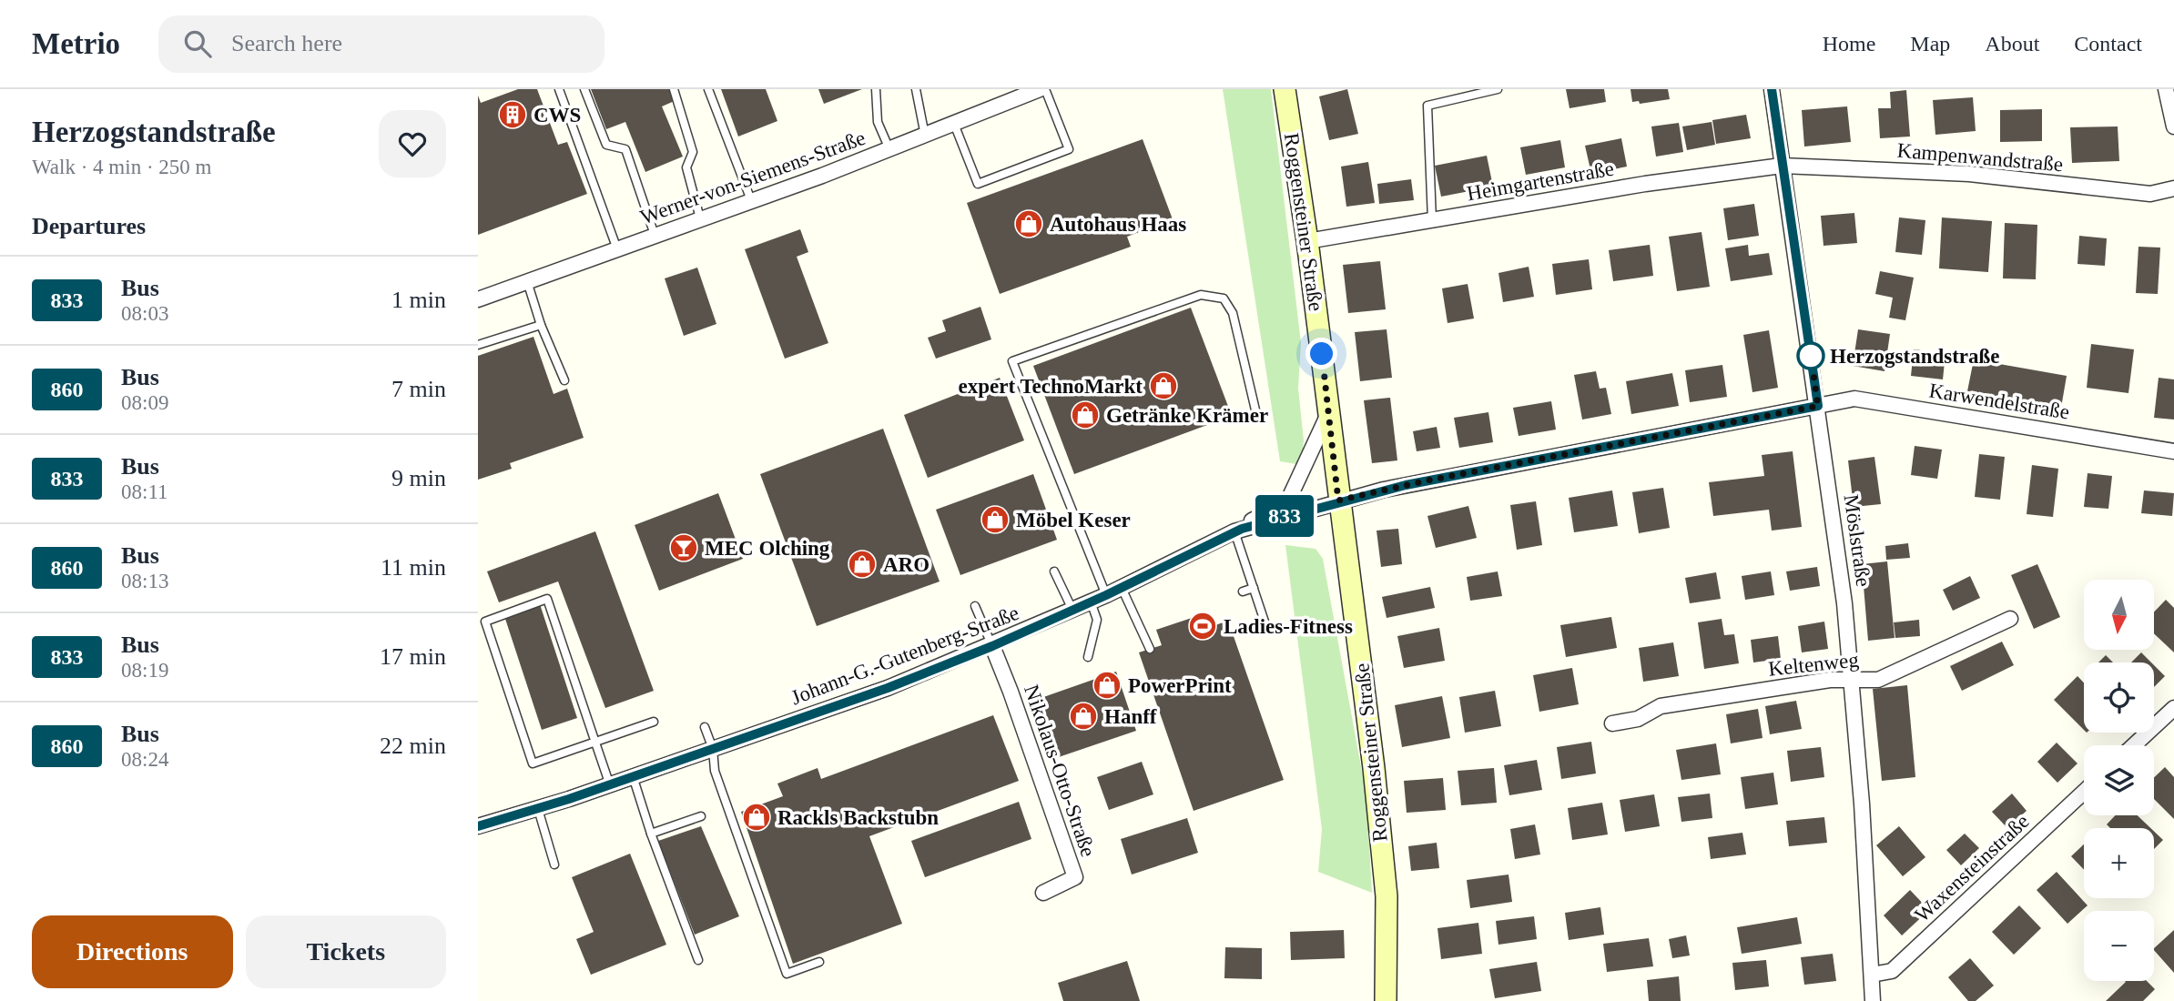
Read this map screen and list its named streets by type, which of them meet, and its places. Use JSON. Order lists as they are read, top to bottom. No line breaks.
{"streets":{"main road":["Roggensteiner Straße"],"street":["Kampenwandstraße","Werner-von-Siemens-Straße","Heimgartenstraße","Karwendelstraße","Möslstraße","Johann-G.-Gutenberg-Straße","Keltenweg","Nikolaus-Otto-Straße","Waxensteinstraße"]},"crossings":[["Kampenwandstraße","Heimgartenstraße"],["Kampenwandstraße","Möslstraße"],["Heimgartenstraße","Roggensteiner Straße"],["Heimgartenstraße","Möslstraße"],["Roggensteiner Straße","Johann-G.-Gutenberg-Straße"],["Karwendelstraße","Möslstraße"],["Möslstraße","Keltenweg"],["Möslstraße","Waxensteinstraße"],["Johann-G.-Gutenberg-Straße","Nikolaus-Otto-Straße"]],"places":{"building":["CWS"],"shop":["Autohaus Haas","expert TechnoMarkt","Getränke Krämer","Möbel Keser","ARO","PowerPrint","Hanff","Rackls Backstubn"],"other":["Herzogstandstraße"],"bar":["MEC Olching"],"sports":["Ladies-Fitness"]},"lines":["bus line 833"],"north":"bottom","page":{"header":"Metrio","search":"Search here","nav":["Home","Map","About","Contact"],"heading":[["Herzogstandstraße","Walk · 4 min · 250 m"],"Departures"],"on_map":"833","list":[{"mark":"833","name":"Bus","note":"08:03","value":"1 min"},{"mark":"860","name":"Bus","note":"08:09","value":"7 min"},{"mark":"833","name":"Bus","note":"08:11","value":"9 min"},{"mark":"860","name":"Bus","note":"08:13","value":"11 min"},{"mark":"833","name":"Bus","note":"08:19","value":"17 min"},{"mark":"860","name":"Bus","note":"08:24","value":"22 min"}],"map_buttons":["+","−"],"buttons":["Directions","Tickets"]}}
